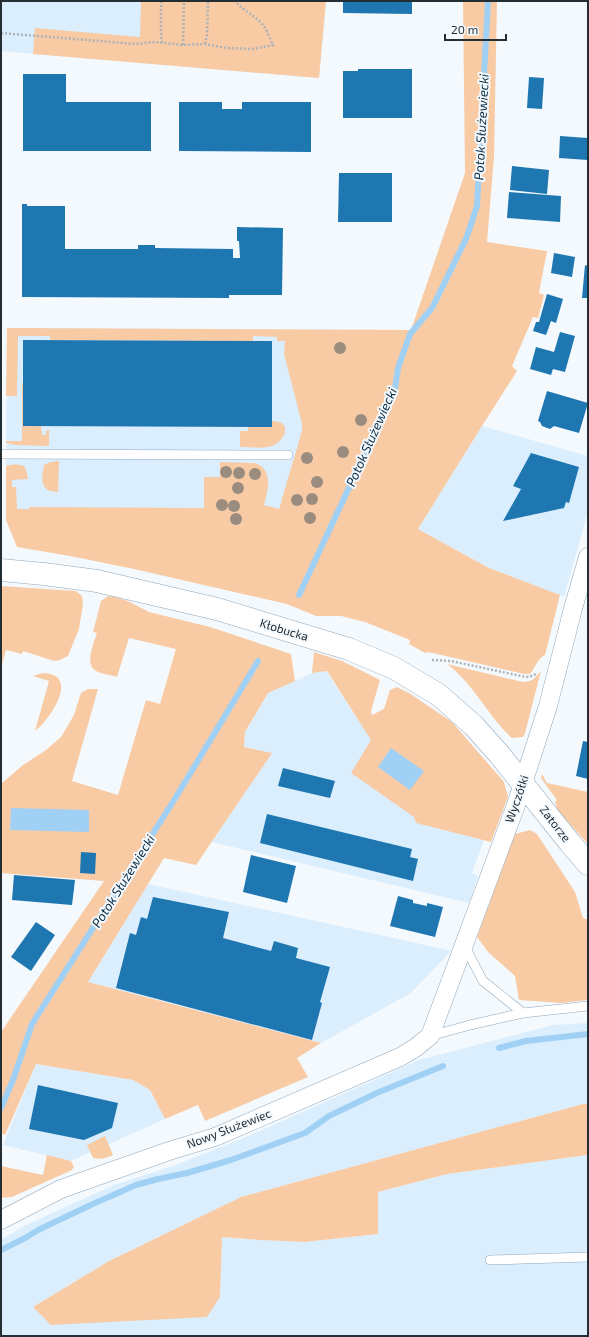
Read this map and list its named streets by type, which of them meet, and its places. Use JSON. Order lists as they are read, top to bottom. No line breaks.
{"streets":{"street":["Kłobucka","Wyczółki","Zatorze","Nowy Służewiec"]},"crossings":[["Kłobucka","Wyczółki"],["Kłobucka","Zatorze"],["Wyczółki","Zatorze"],["Wyczółki","Nowy Służewiec"]],"water":["Potok Służewiecki"],"scale_bar":"20 m"}
